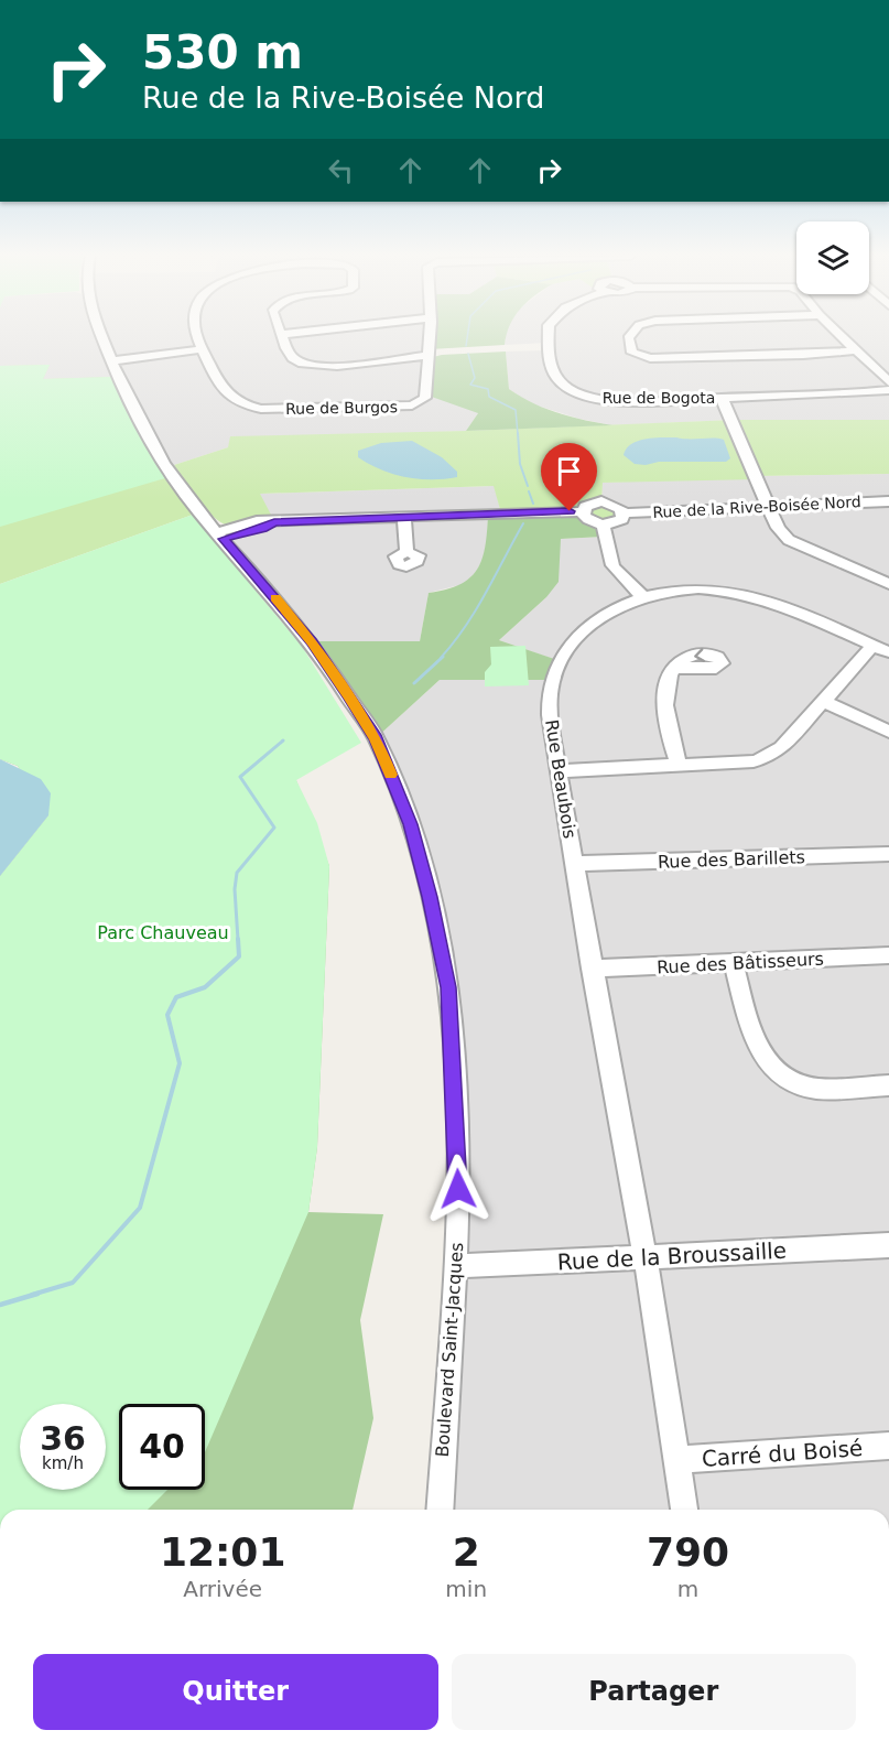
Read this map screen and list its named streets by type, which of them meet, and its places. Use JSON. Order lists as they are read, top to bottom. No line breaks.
{"streets":{"street":["Rue de Bogota","Rue de Burgos","Rue de la Rive-Boisée Nord","Rue Beaubois","Rue des Barillets","Rue des Bâtisseurs","Rue de la Broussaille","Boulevard Saint-Jacques","Carré du Boisé"]},"crossings":[["Rue Beaubois","Rue des Barillets"],["Rue Beaubois","Rue des Bâtisseurs"],["Rue Beaubois","Rue de la Broussaille"],["Rue Beaubois","Carré du Boisé"],["Rue de la Broussaille","Boulevard Saint-Jacques"]],"parks":["Parc Chauveau"],"page":{"turn":["530 m","Rue de la Rive-Boisée Nord"],"speed":"36 km/h","limit":"40","eta":["12:01","Arrivée","2","min","790","m"],"buttons":["Quitter","Partager"]}}
